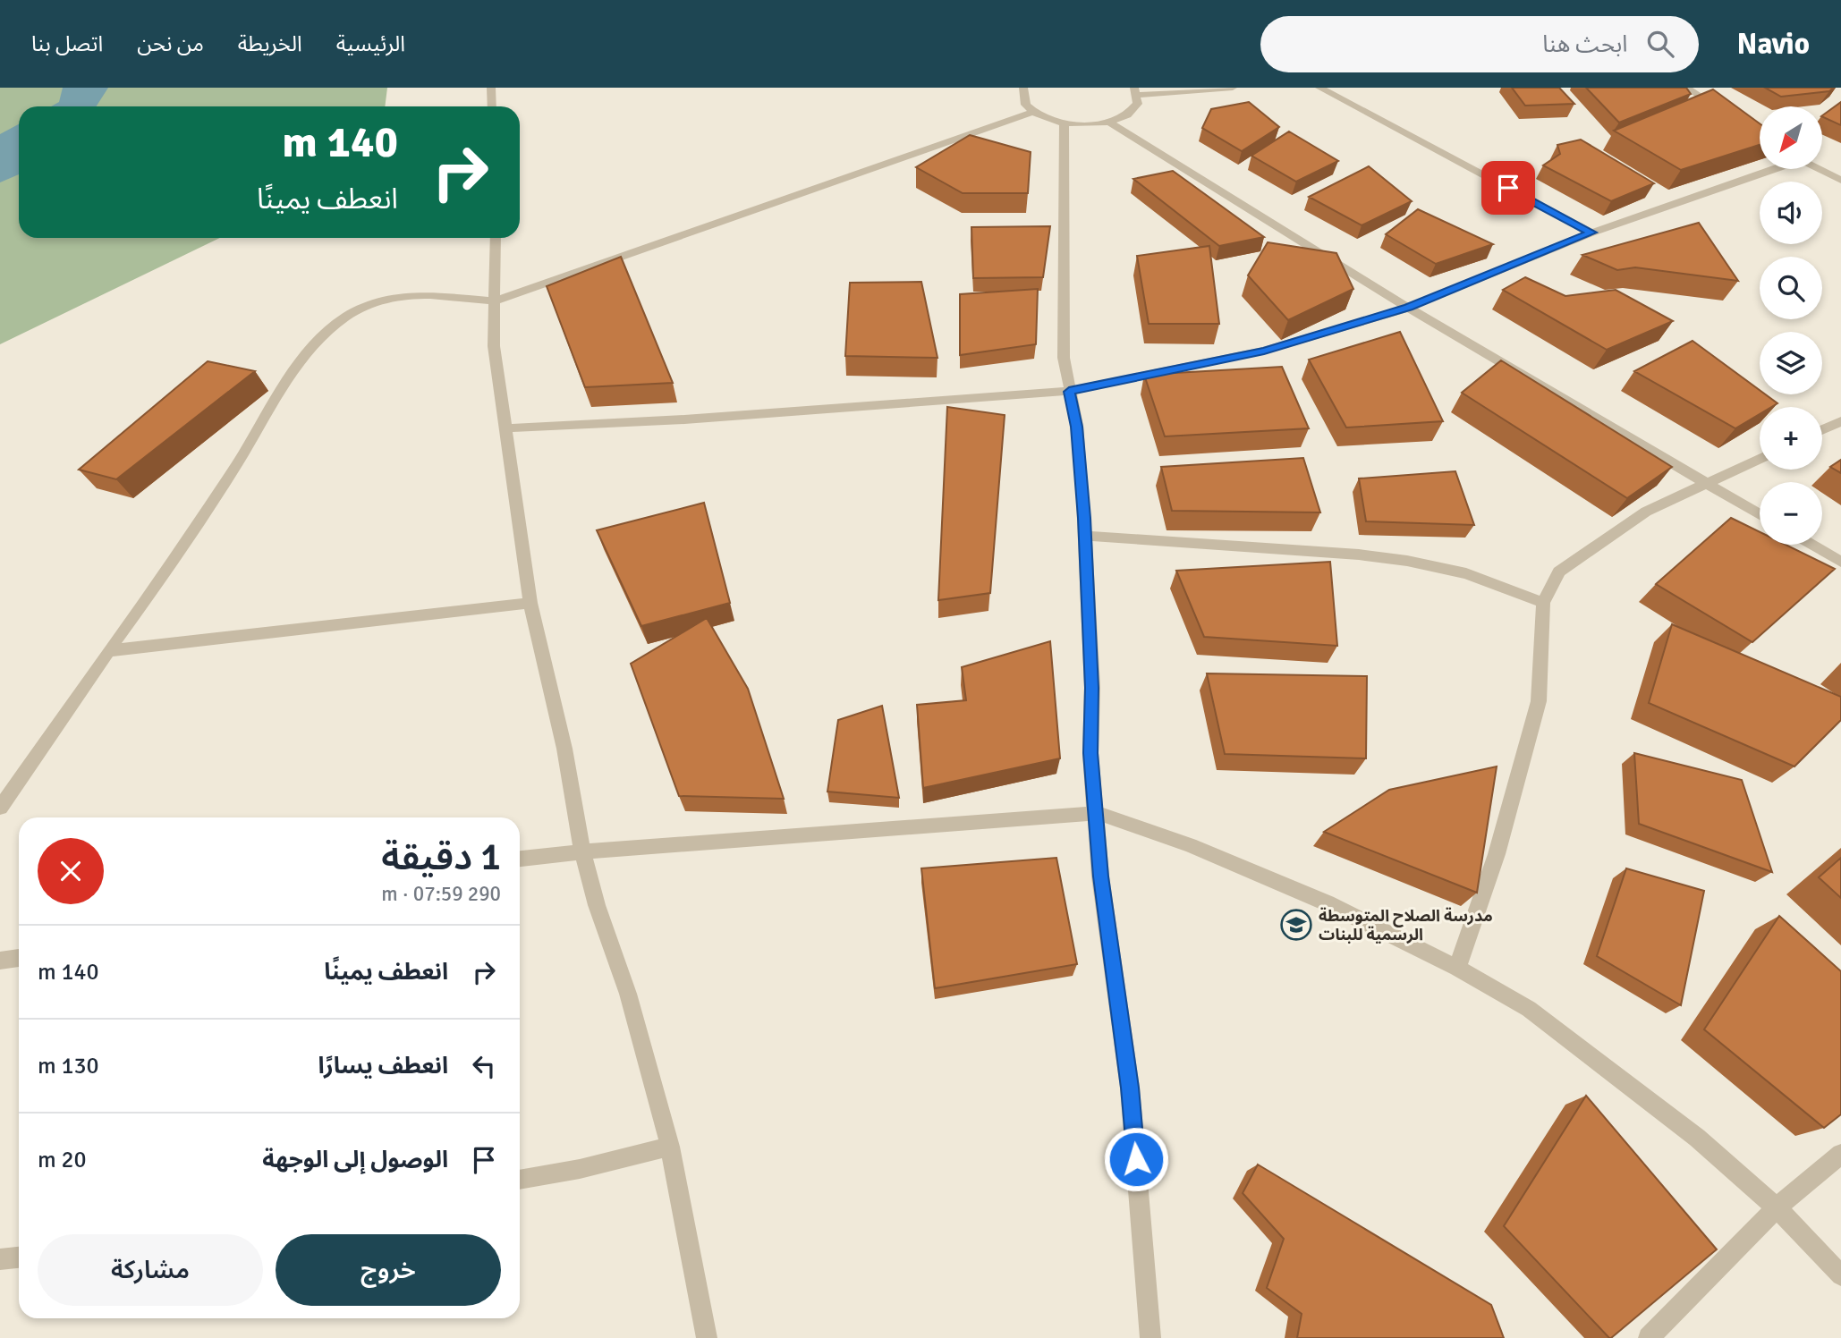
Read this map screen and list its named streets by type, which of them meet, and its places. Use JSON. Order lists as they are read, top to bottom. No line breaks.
{"places":{"school or university":["مدرسة الصلاح المتوسطة الرسمية للبنات"]},"north":"bottom left","page":{"header":"Navio","search":"ابحث هنا","nav":["الرئيسية","الخريطة","من نحن","اتصل بنا"],"map_buttons":["+","−"],"turn":["140 m","انعطف يمينًا"],"heading":["1 دقيقة","290 m · 07:59"],"list":[{"name":"انعطف يمينًا","value":"140 m"},{"name":"انعطف يسارًا","value":"130 m"},{"name":"الوصول إلى الوجهة","value":"20 m"}],"buttons":["خروج","مشاركة"]}}
